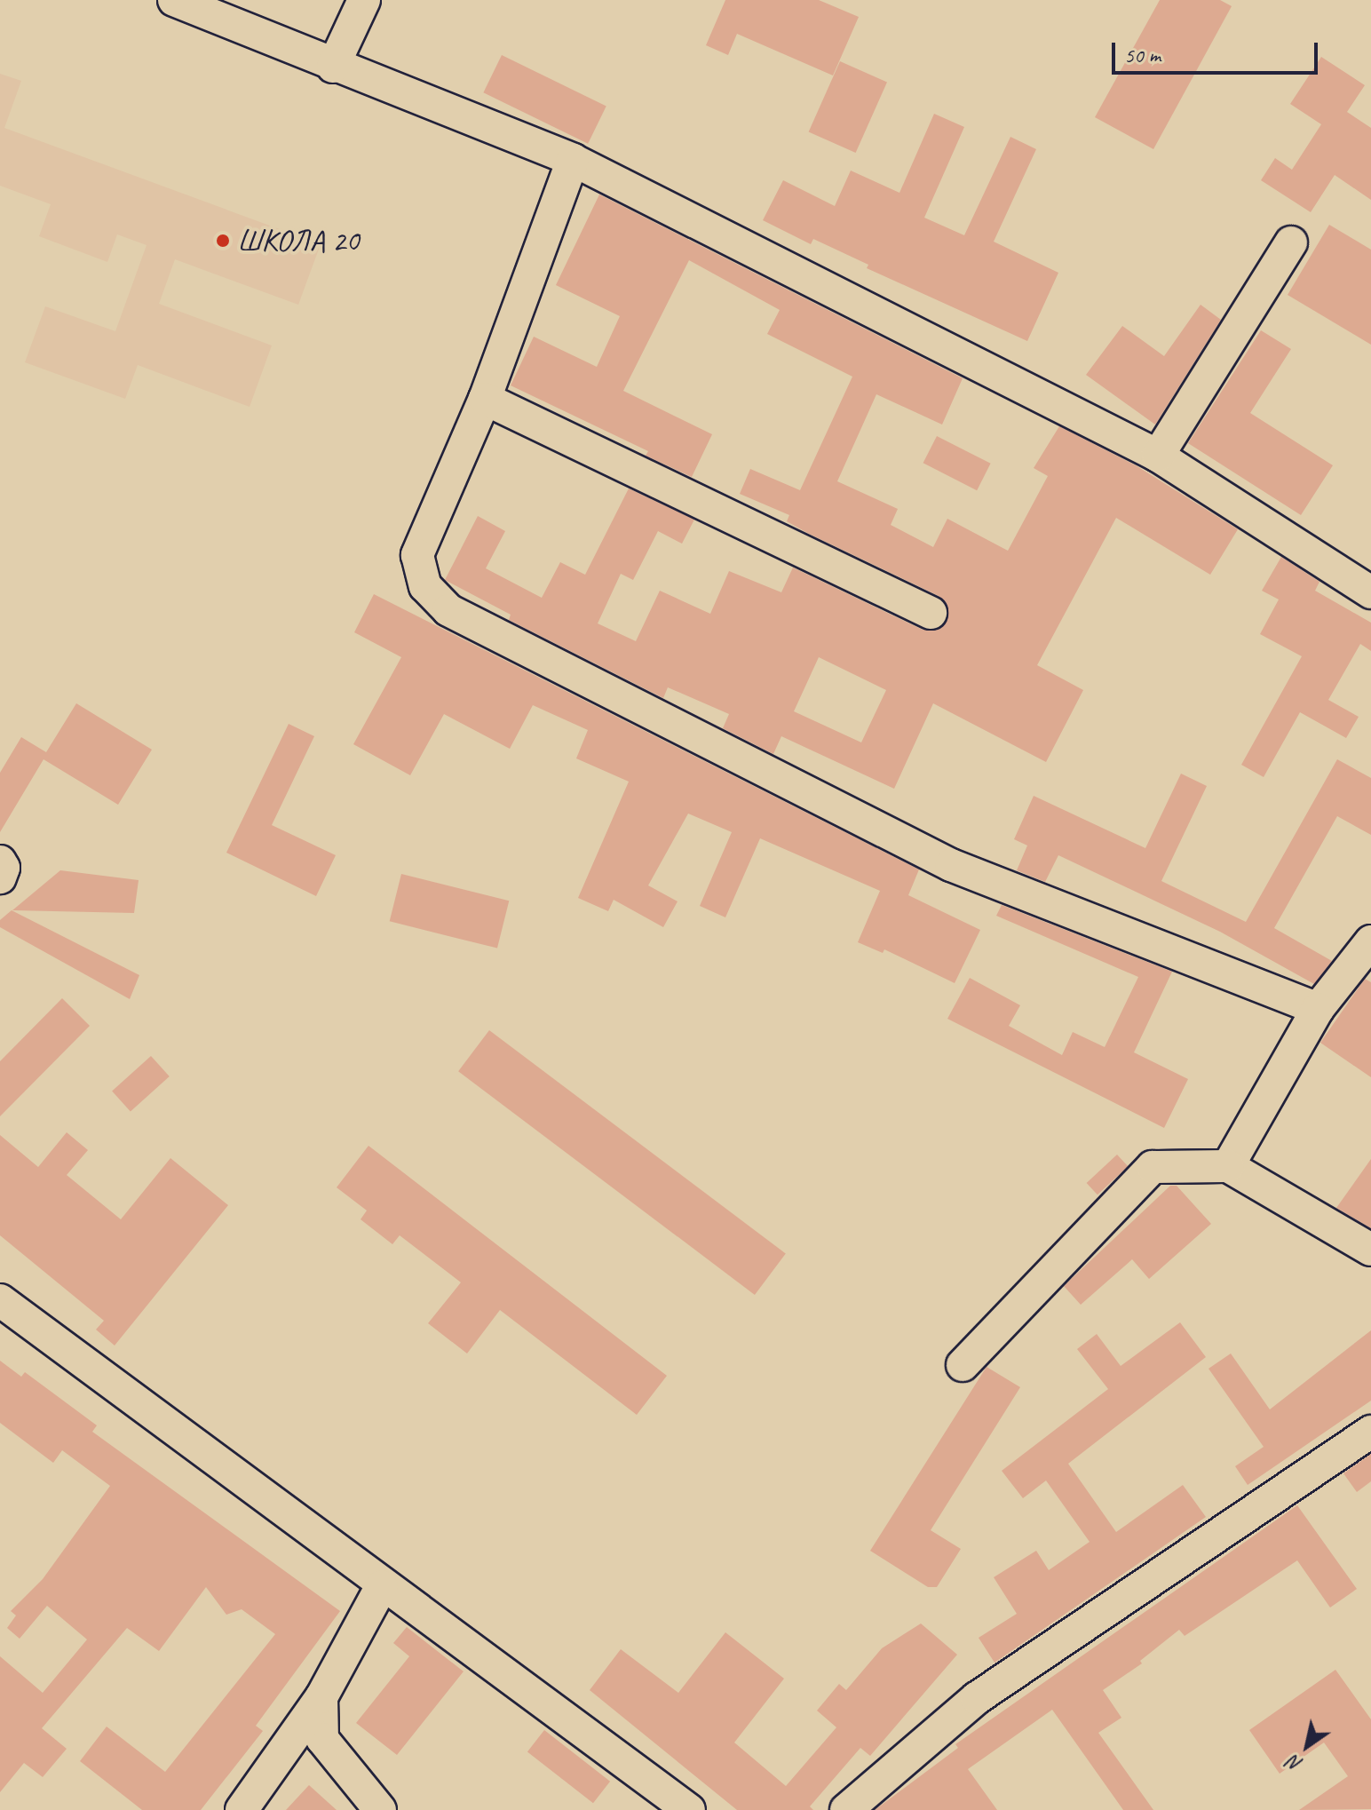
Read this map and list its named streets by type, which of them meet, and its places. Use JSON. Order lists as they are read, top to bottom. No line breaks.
{"places":["ШКОЛА 20"],"scale_bar":"50 m","north":"bottom left"}
